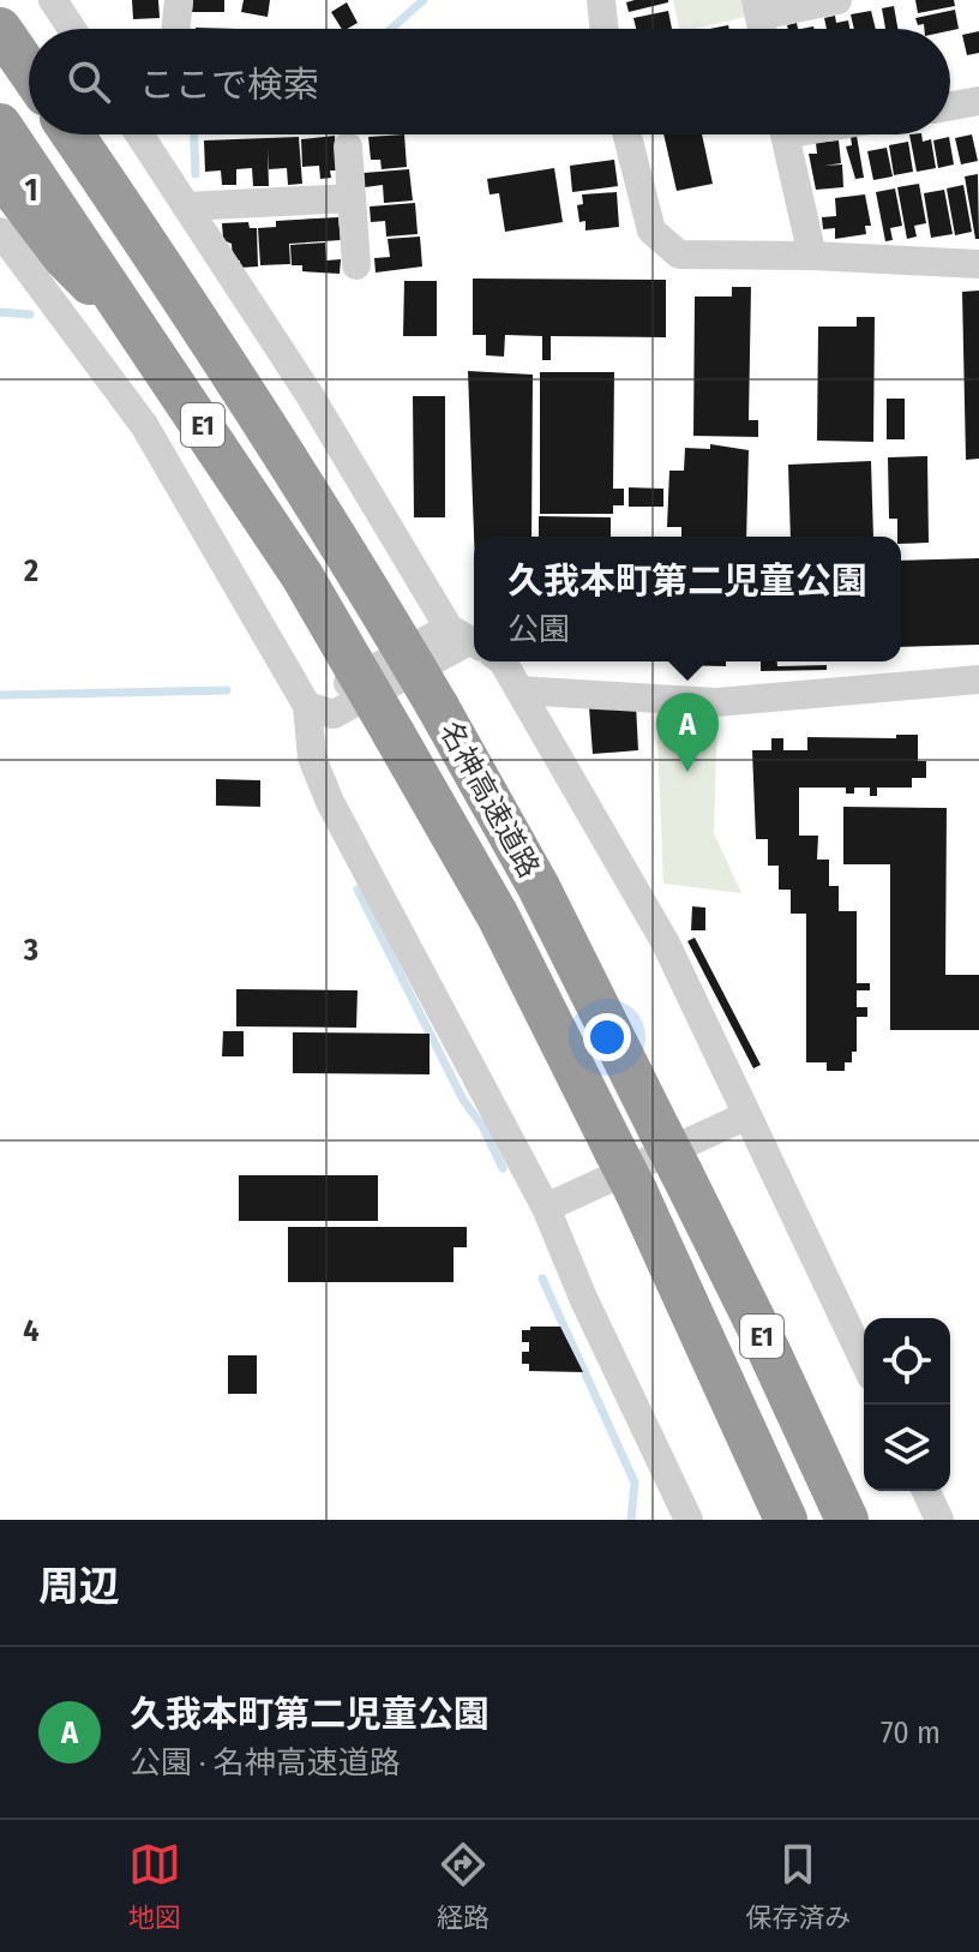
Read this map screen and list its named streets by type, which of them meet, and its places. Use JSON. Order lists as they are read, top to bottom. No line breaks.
{"streets":{"highway":["E1","名神高速道路"]},"page":{"search":"ここで検索","popup":["久我本町第二児童公園","公園"],"pins":"A","heading":"周辺","list":[{"mark":"A","name":"久我本町第二児童公園","note":"公園 · 名神高速道路","value":"70 m"}],"nav":["地図","経路","保存済み"]},"grid":{"rows":["1","2","3","4"]}}
